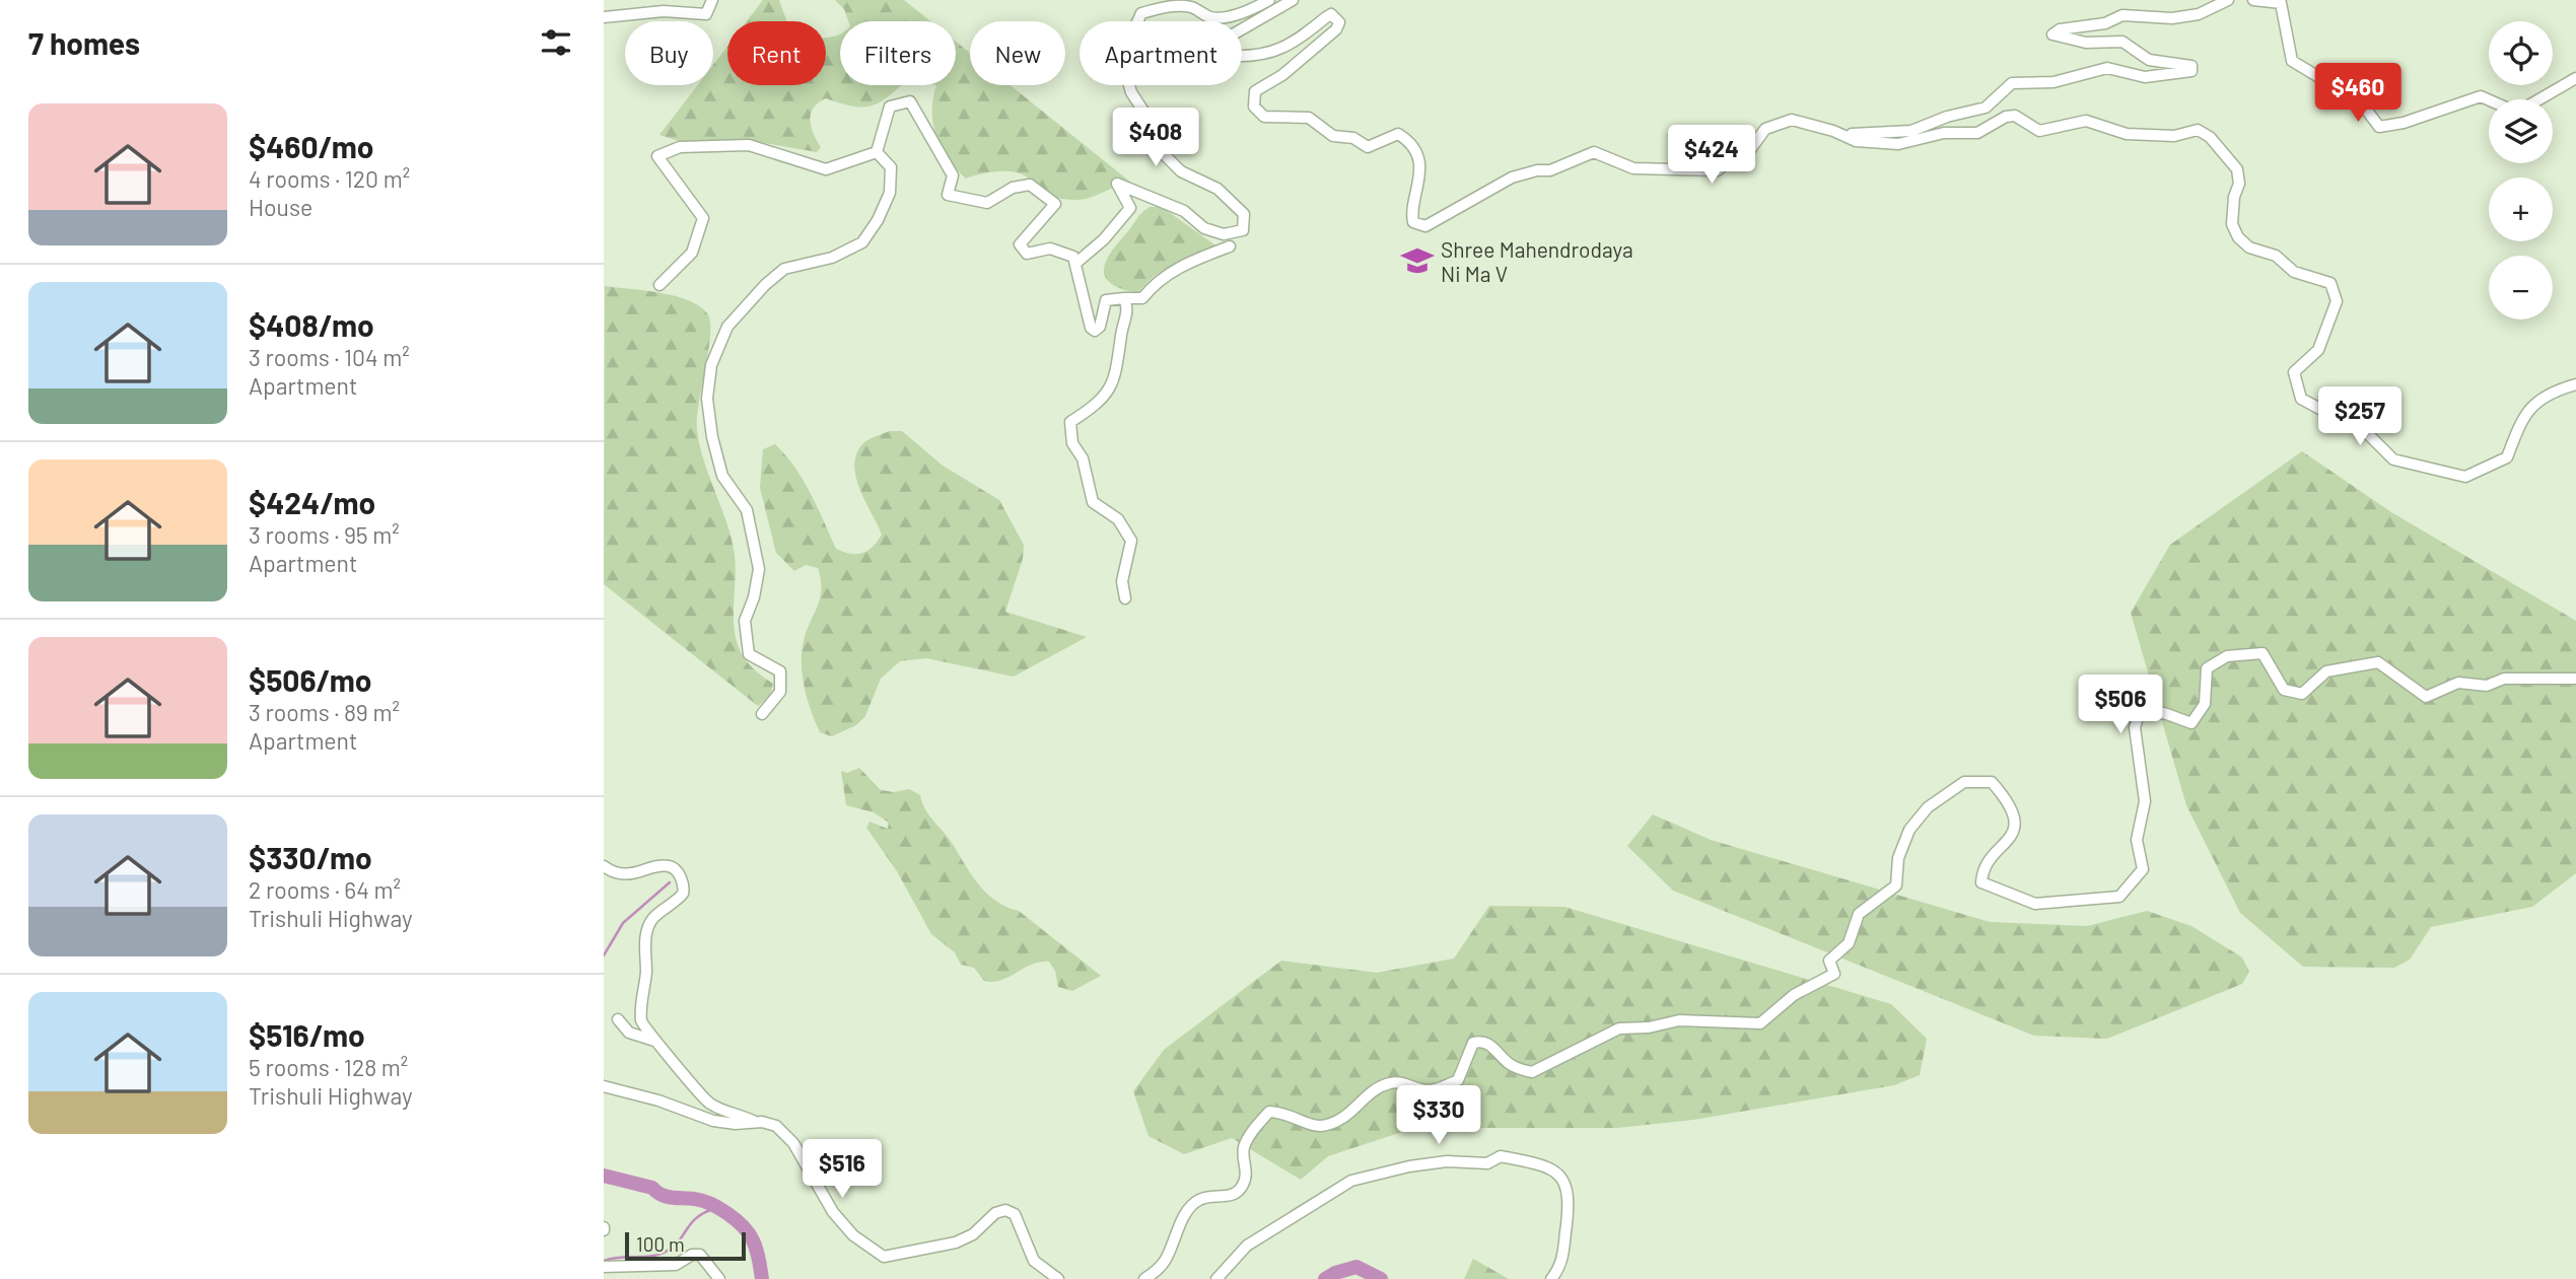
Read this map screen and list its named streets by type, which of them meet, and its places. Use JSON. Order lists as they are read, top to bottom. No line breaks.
{"places":{"school or university":["Shree Mahendrodaya Ni Ma V"]},"scale_bar":"100 m","page":{"heading":"7 homes","map_buttons":["+","−"],"chip":["Buy","Rent","Filters","New","Apartment"],"price":["$460","$408","$424","$257","$506","$330","$516"],"list":[{"name":"$460/mo","note":"4 rooms · 120 m² · House"},{"name":"$408/mo","note":"3 rooms · 104 m² · Apartment"},{"name":"$424/mo","note":"3 rooms · 95 m² · Apartment"},{"name":"$506/mo","note":"3 rooms · 89 m² · Apartment"},{"name":"$330/mo","note":"2 rooms · 64 m² · Trishuli Highway"},{"name":"$516/mo","note":"5 rooms · 128 m² · Trishuli Highway"}],"scale":"100 m"}}
